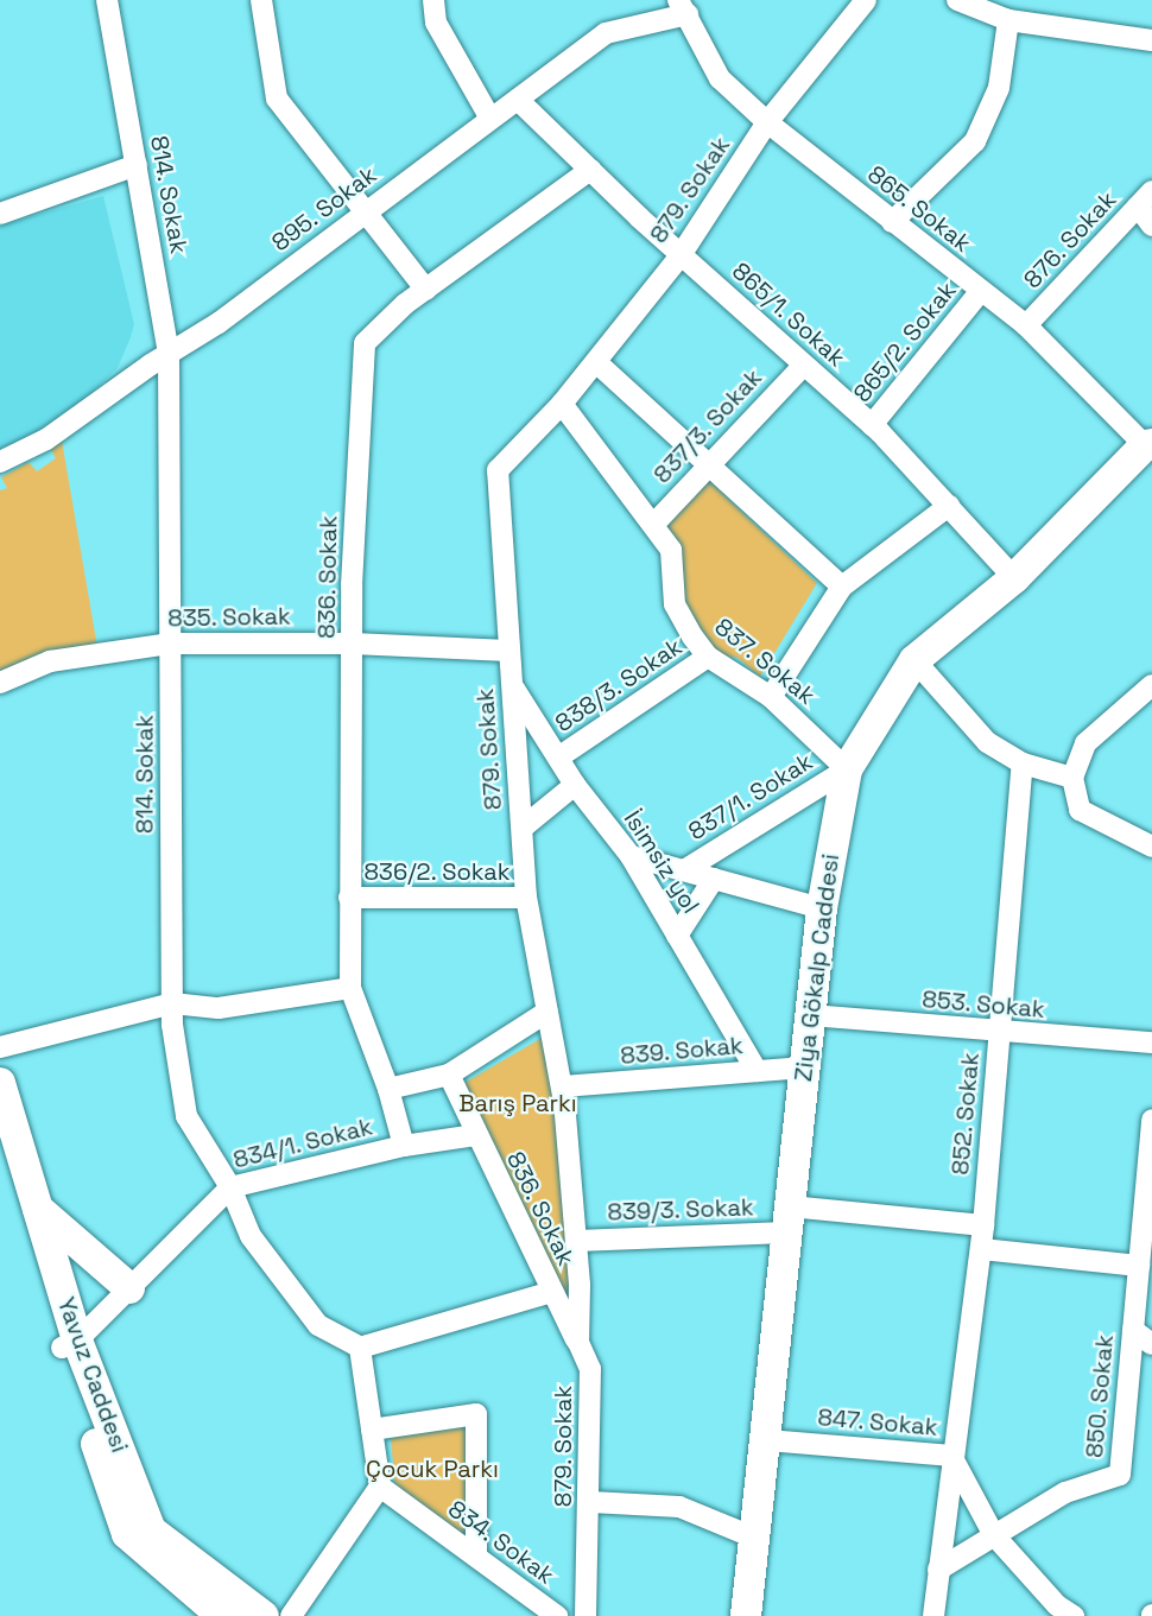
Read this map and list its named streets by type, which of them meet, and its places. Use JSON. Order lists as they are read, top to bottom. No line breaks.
{"streets":{"main road":["Ziya Gökalp Caddesi","Yavuz Caddesi"],"street":["879. Sokak","814. Sokak","895. Sokak","865. Sokak","876. Sokak","865/1. Sokak","865/2. Sokak","837/3. Sokak","836. Sokak","835. Sokak","837. Sokak","838/3. Sokak","837/1. Sokak","İsimsiz yol","836/2. Sokak","853. Sokak","839. Sokak","852. Sokak","834/1. Sokak","839/3. Sokak","850. Sokak","847. Sokak","834. Sokak"]},"crossings":[["879. Sokak","865. Sokak"],["879. Sokak","865/1. Sokak"],["879. Sokak","836. Sokak"],["879. Sokak","835. Sokak"],["879. Sokak","837. Sokak"],["879. Sokak","İsimsiz yol"],["879. Sokak","836/2. Sokak"],["879. Sokak","839. Sokak"],["879. Sokak","839/3. Sokak"],["814. Sokak","895. Sokak"],["814. Sokak","835. Sokak"],["814. Sokak","834/1. Sokak"],["895. Sokak","865. Sokak"],["895. Sokak","865/1. Sokak"],["865. Sokak","876. Sokak"],["865. Sokak","865/2. Sokak"],["865. Sokak","Ziya Gökalp Caddesi"],["865/1. Sokak","865/2. Sokak"],["865/1. Sokak","837/3. Sokak"],["865/1. Sokak","836. Sokak"],["865/1. Sokak","Ziya Gökalp Caddesi"],["837/3. Sokak","837. Sokak"],["836. Sokak","835. Sokak"],["836. Sokak","836/2. Sokak"],["836. Sokak","834/1. Sokak"],["837. Sokak","838/3. Sokak"],["837. Sokak","837/1. Sokak"],["837. Sokak","Ziya Gökalp Caddesi"],["838/3. Sokak","İsimsiz yol"],["837/1. Sokak","Ziya Gökalp Caddesi"],["İsimsiz yol","839. Sokak"],["Ziya Gökalp Caddesi","853. Sokak"],["Ziya Gökalp Caddesi","839. Sokak"],["Ziya Gökalp Caddesi","839/3. Sokak"],["Ziya Gökalp Caddesi","847. Sokak"],["853. Sokak","852. Sokak"],["852. Sokak","839/3. Sokak"],["852. Sokak","850. Sokak"],["852. Sokak","847. Sokak"],["834/1. Sokak","Yavuz Caddesi"],["850. Sokak","847. Sokak"]],"parks":["Barış Parkı","Çocuk Parkı"]}
